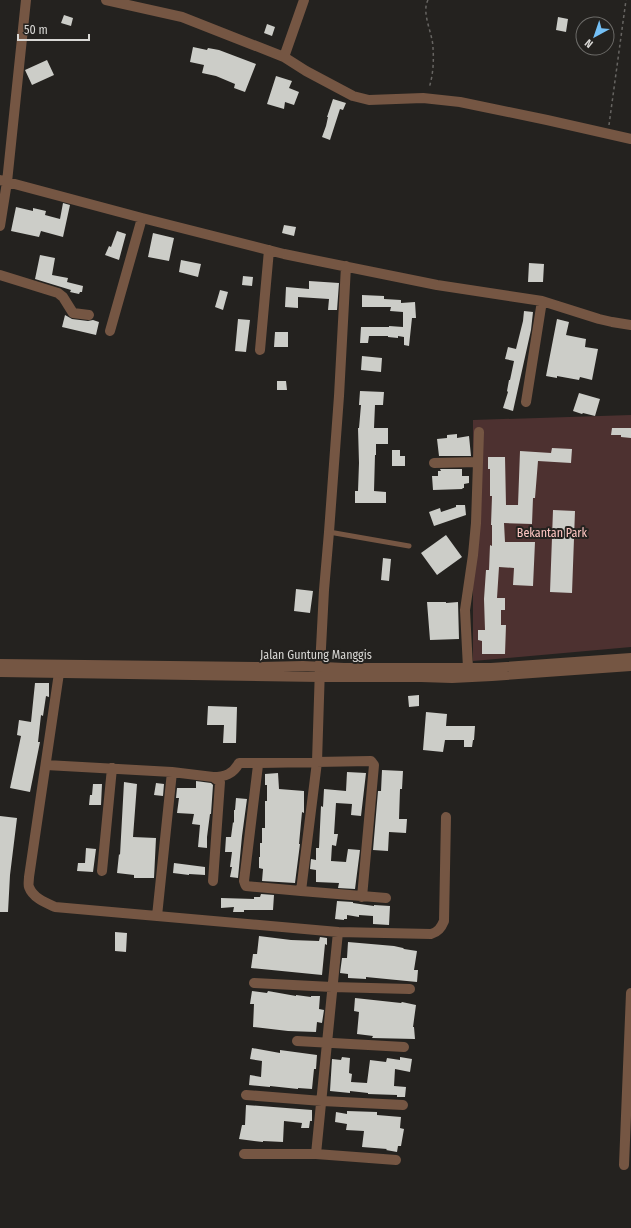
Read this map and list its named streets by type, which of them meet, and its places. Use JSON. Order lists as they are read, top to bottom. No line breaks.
{"streets":{"street":["Jalan Guntung Manggis"]},"parks":["Bekantan Park"],"scale_bar":"50 m","north":"bottom left"}
